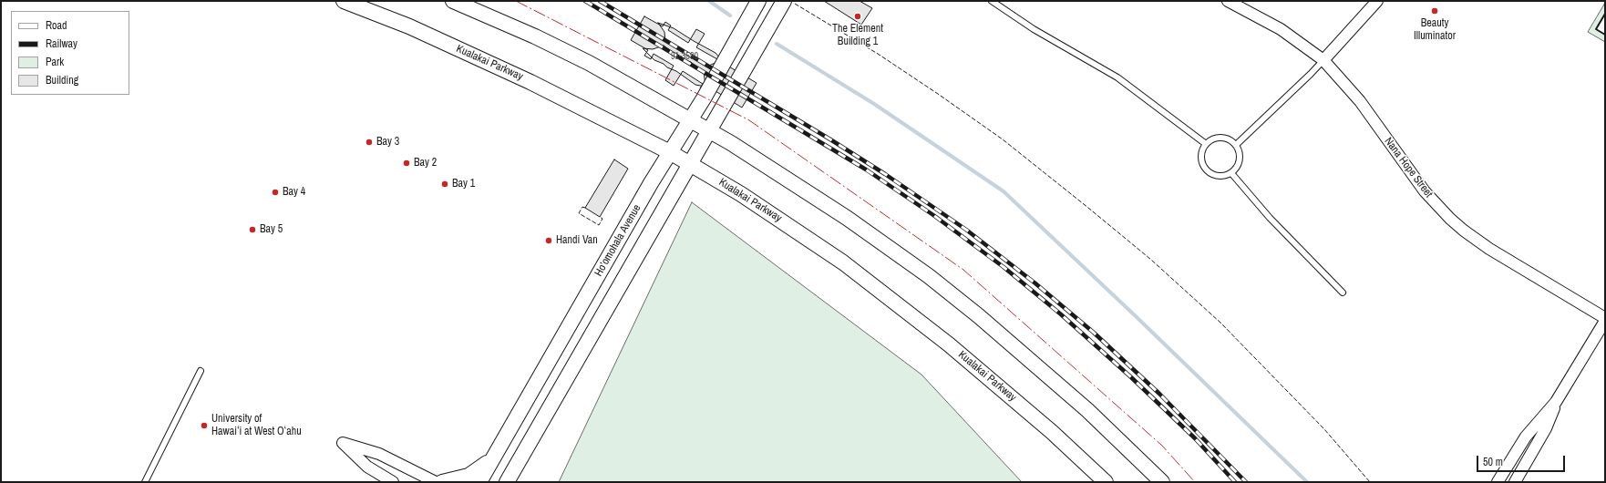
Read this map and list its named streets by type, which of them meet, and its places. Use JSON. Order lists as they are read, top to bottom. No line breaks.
{"streets":{"main road":["Kualakai Parkway","Ho’omohala Avenue"],"street":["Nana Hope Street"]},"crossings":[["Kualakai Parkway","Ho’omohala Avenue"]],"places":["Beauty Illuminator","The Element Building 1","Bay 3","Bay 2","Bay 1","Bay 4","Bay 5","Handi Van","University of Hawaiʻi at West Oʻahu"],"house_numbers":["91-3590"],"legend":["Road","Railway","Park","Building"],"scale_bar":"50 m"}
